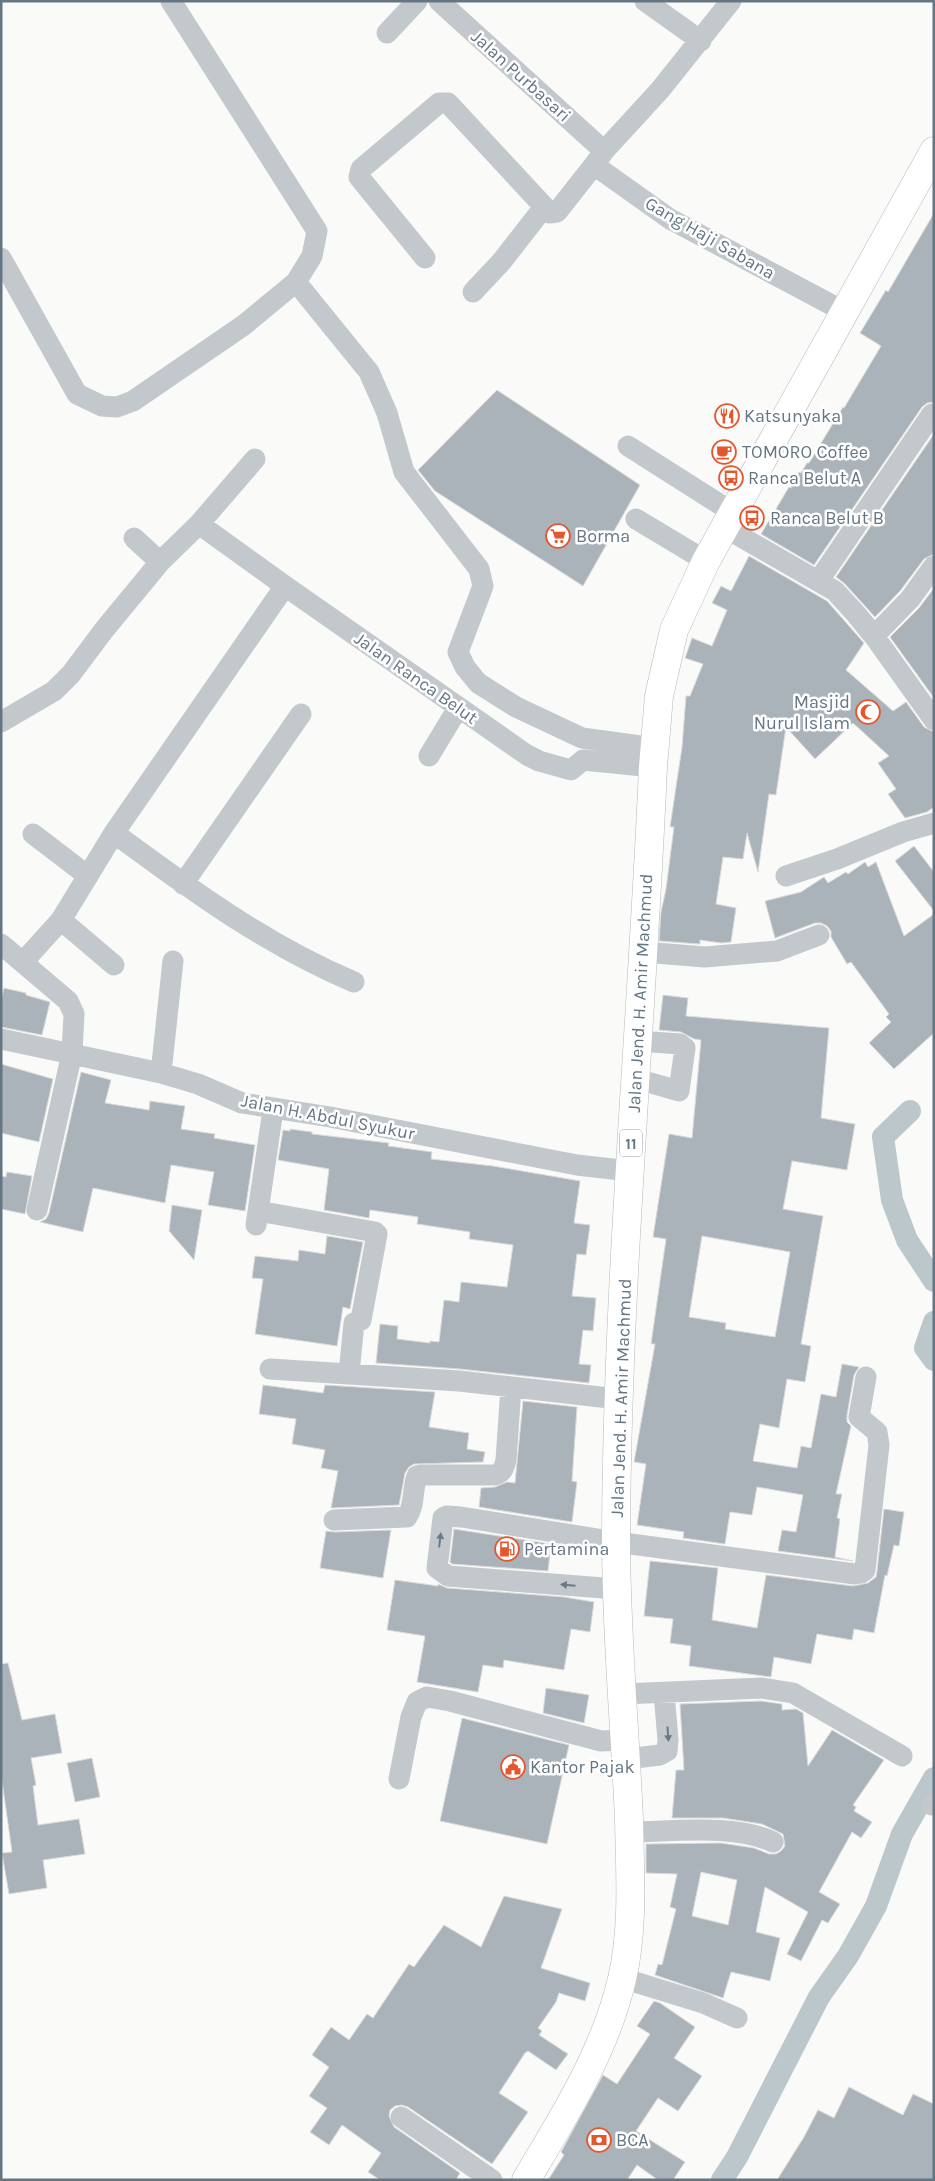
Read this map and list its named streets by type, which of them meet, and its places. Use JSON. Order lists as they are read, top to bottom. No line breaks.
{"streets":{"highway":["Jalan Jend. H. Amir Machmud","11"],"street":["Jalan Purbasari","Gang Haji Sabana","Jalan Ranca Belut","Jalan H. Abdul Syukur"]},"crossings":[["Jalan Purbasari","Gang Haji Sabana"],["Gang Haji Sabana","Jalan Jend. H. Amir Machmud"],["Jalan Ranca Belut","Jalan Jend. H. Amir Machmud"],["Jalan Jend. H. Amir Machmud","Jalan H. Abdul Syukur"]],"places":{"restaurant":["Katsunyaka"],"cafe":["TOMORO Coffee"],"bus stop":["Ranca Belut A","Ranca Belut B"],"supermarket":["Borma"],"mosque":["Masjid Nurul Islam"],"fuel station":["Pertamina"],"public building":["Kantor Pajak"],"bank":["BCA"]}}
